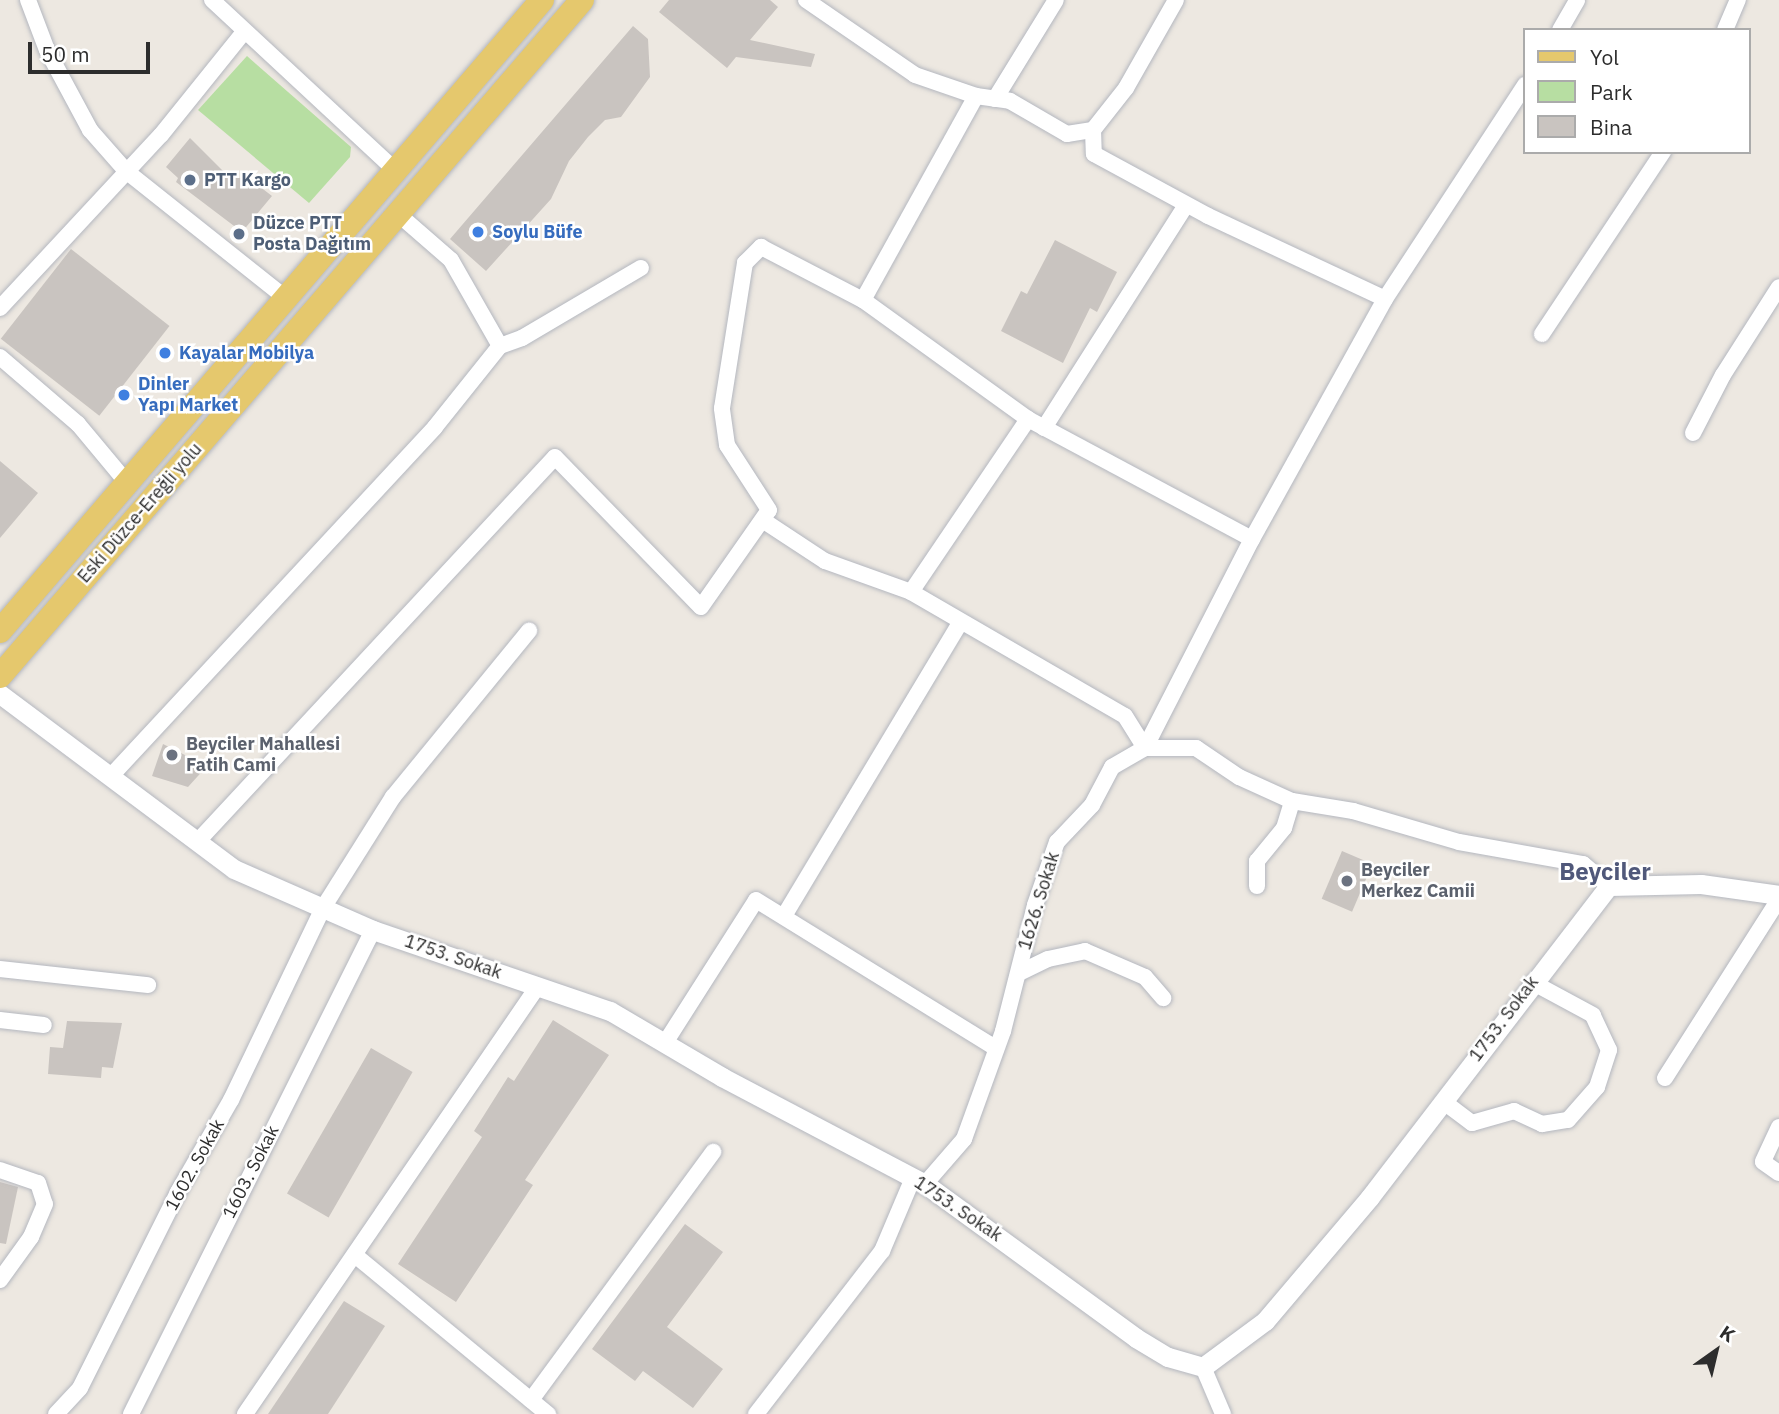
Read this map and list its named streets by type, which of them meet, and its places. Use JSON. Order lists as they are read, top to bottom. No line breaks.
{"streets":{"main road":["Eski Düzce-Ereğli yolu"],"street":["1626. Sokak","1753. Sokak","1602. Sokak","1603. Sokak"]},"crossings":[["1626. Sokak","1753. Sokak"],["1753. Sokak","1602. Sokak"],["1753. Sokak","1603. Sokak"]],"districts":["Beyciler"],"places":["PTT Kargo","Soylu Büfe","Düzce PTT Posta Dağıtım","Kayalar Mobilya","Dinler Yapı Market","Beyciler Mahallesi Fatih Cami","Beyciler Merkez Camii"],"legend":["Yol","Park","Bina"],"scale_bar":"50 m","north":"top right"}
